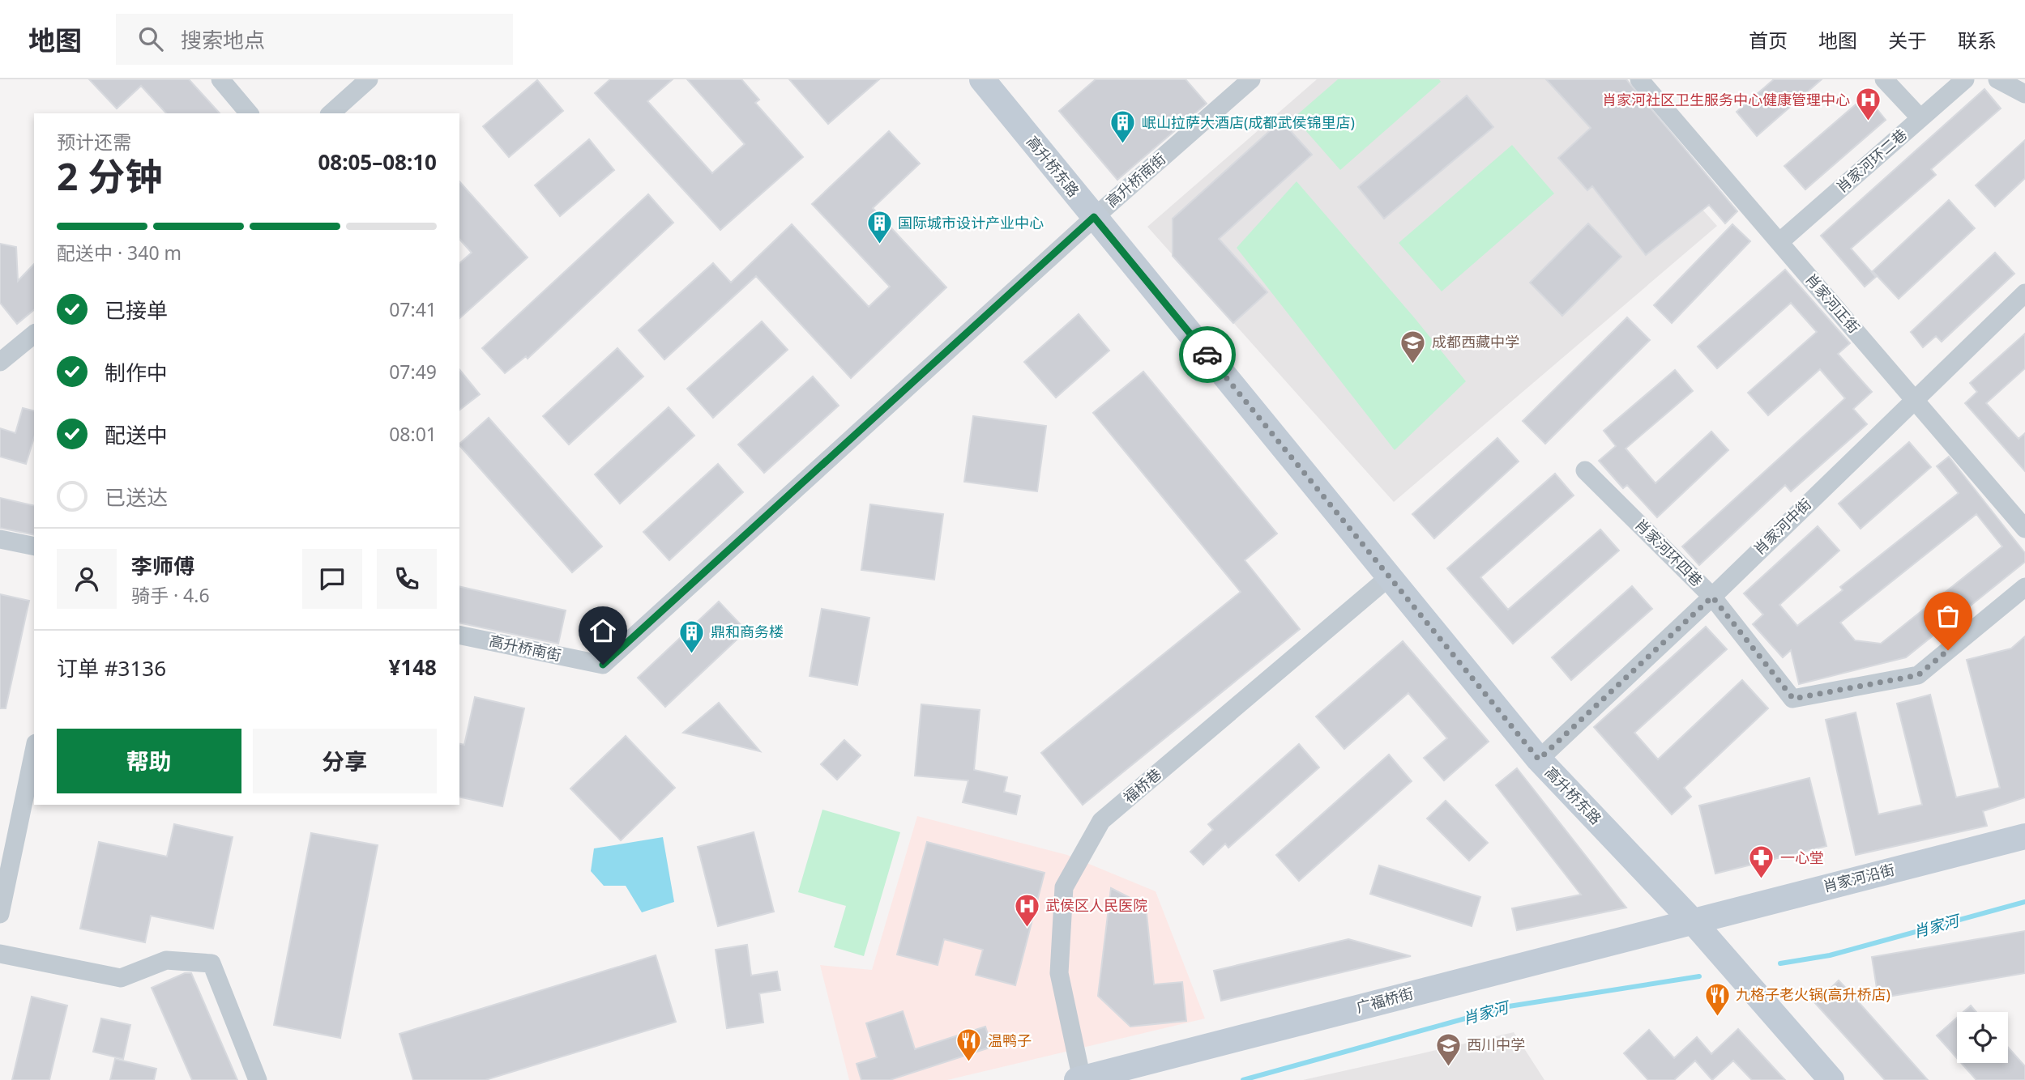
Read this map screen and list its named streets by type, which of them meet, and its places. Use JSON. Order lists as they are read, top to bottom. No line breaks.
{"streets":{"street":["肖家河环二巷","高升桥东路","高升桥南街","肖家河正街","肖家河中街","肖家河环四巷","福桥巷","肖家河沿街","广福桥街"]},"crossings":[["肖家河环二巷","肖家河正街"],["高升桥东路","高升桥南街"],["高升桥东路","肖家河中街"],["高升桥东路","福桥巷"],["高升桥东路","肖家河沿街"],["高升桥东路","广福桥街"],["肖家河正街","肖家河中街"],["肖家河中街","肖家河环四巷"],["福桥巷","广福桥街"],["肖家河沿街","广福桥街"]],"water":["肖家河"],"places":{"hospital":["肖家河社区卫生服务中心健康管理中心","武侯区人民医院"],"building":["岷山拉萨大酒店(成都武侯锦里店)","国际城市设计产业中心","鼎和商务楼"],"school or university":["成都西藏中学","西川中学"],"pharmacy":["一心堂"],"restaurant":["九格子老火锅(高升桥店)","温鸭子"]},"page":{"header":"地图","search":"搜索地点","nav":["首页","地图","关于","联系"],"heading":["2 分钟","预计还需","08:05–08:10"],"panel":["李师傅","骑手 · 4.6","订单 #3136","¥148"],"bar":"配送中 · 340 m","list":[["已接单","07:41"],["制作中","07:49"],["配送中","08:01"],"已送达"],"buttons":["帮助","分享"]}}
